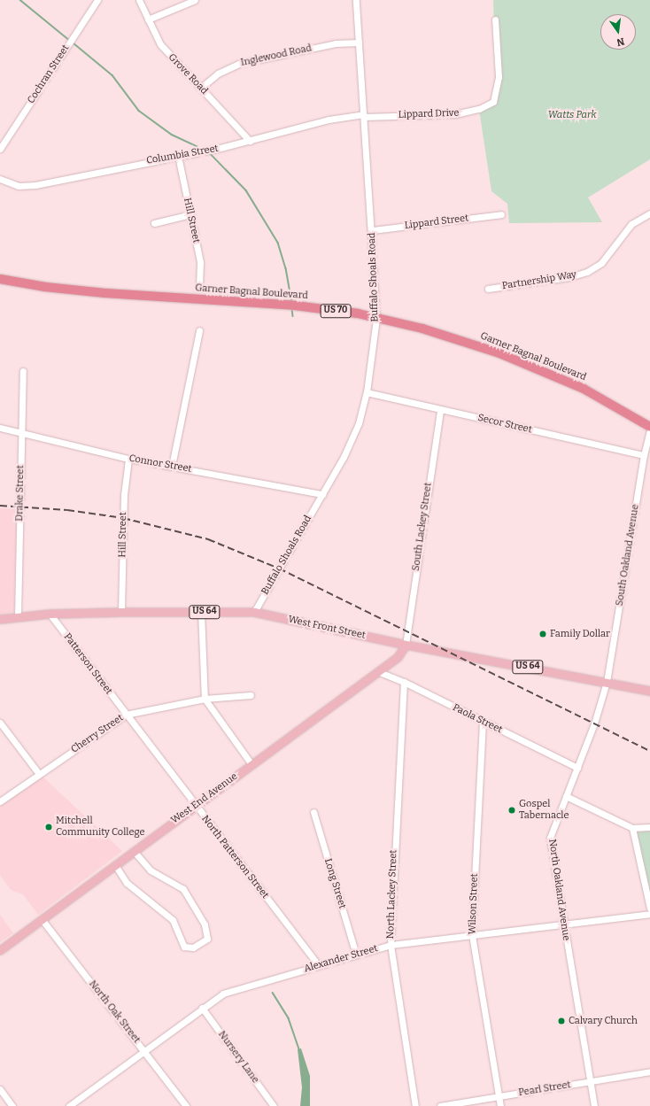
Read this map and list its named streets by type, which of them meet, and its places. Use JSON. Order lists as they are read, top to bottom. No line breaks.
{"streets":{"highway":["Garner Bagnal Boulevard","US 70"],"main road":["US 64","West Front Street","West End Avenue"],"street":["Inglewood Road","Cochran Street","Grove Road","Lippard Drive","Columbia Street","Hill Street","Lippard Street","Buffalo Shoals Road","Partnership Way","Secor Street","Connor Street","Drake Street","South Lackey Street","South Oakland Avenue","Patterson Street","Paola Street","Cherry Street","North Patterson Street","Long Street","North Oakland Avenue","North Lackey Street","Wilson Street","Alexander Street","North Oak Street","Nursery Lane","Pearl Street"]},"crossings":[["Inglewood Road","Grove Road"],["Inglewood Road","Buffalo Shoals Road"],["Grove Road","Columbia Street"],["Lippard Drive","Columbia Street"],["Lippard Drive","Buffalo Shoals Road"],["Columbia Street","Hill Street"],["Columbia Street","Buffalo Shoals Road"],["Hill Street","Connor Street"],["Hill Street","West Front Street"],["Lippard Street","Buffalo Shoals Road"],["Buffalo Shoals Road","Garner Bagnal Boulevard"],["Buffalo Shoals Road","Secor Street"],["Buffalo Shoals Road","Connor Street"],["Buffalo Shoals Road","West Front Street"],["Secor Street","South Lackey Street"],["Secor Street","South Oakland Avenue"],["Connor Street","Drake Street"],["Drake Street","West Front Street"],["South Lackey Street","West Front Street"],["South Lackey Street","West End Avenue"],["South Oakland Avenue","West Front Street"],["South Oakland Avenue","North Oakland Avenue"],["West Front Street","Patterson Street"],["West Front Street","West End Avenue"],["West Front Street","North Oakland Avenue"],["Patterson Street","Cherry Street"],["Patterson Street","North Patterson Street"],["Paola Street","West End Avenue"],["Paola Street","North Oakland Avenue"],["Paola Street","North Lackey Street"],["Paola Street","Wilson Street"],["Cherry Street","North Patterson Street"],["West End Avenue","North Patterson Street"],["West End Avenue","North Oak Street"],["North Patterson Street","Alexander Street"],["Long Street","Alexander Street"],["North Oakland Avenue","Alexander Street"],["North Oakland Avenue","Pearl Street"],["North Lackey Street","Alexander Street"],["Wilson Street","Alexander Street"],["Wilson Street","Pearl Street"],["Alexander Street","North Oak Street"],["Alexander Street","Nursery Lane"]],"parks":["Watts Park"],"places":["Family Dollar","Gospel Tabernacle","Mitchell Community College","Calvary Church"],"north":"bottom"}
